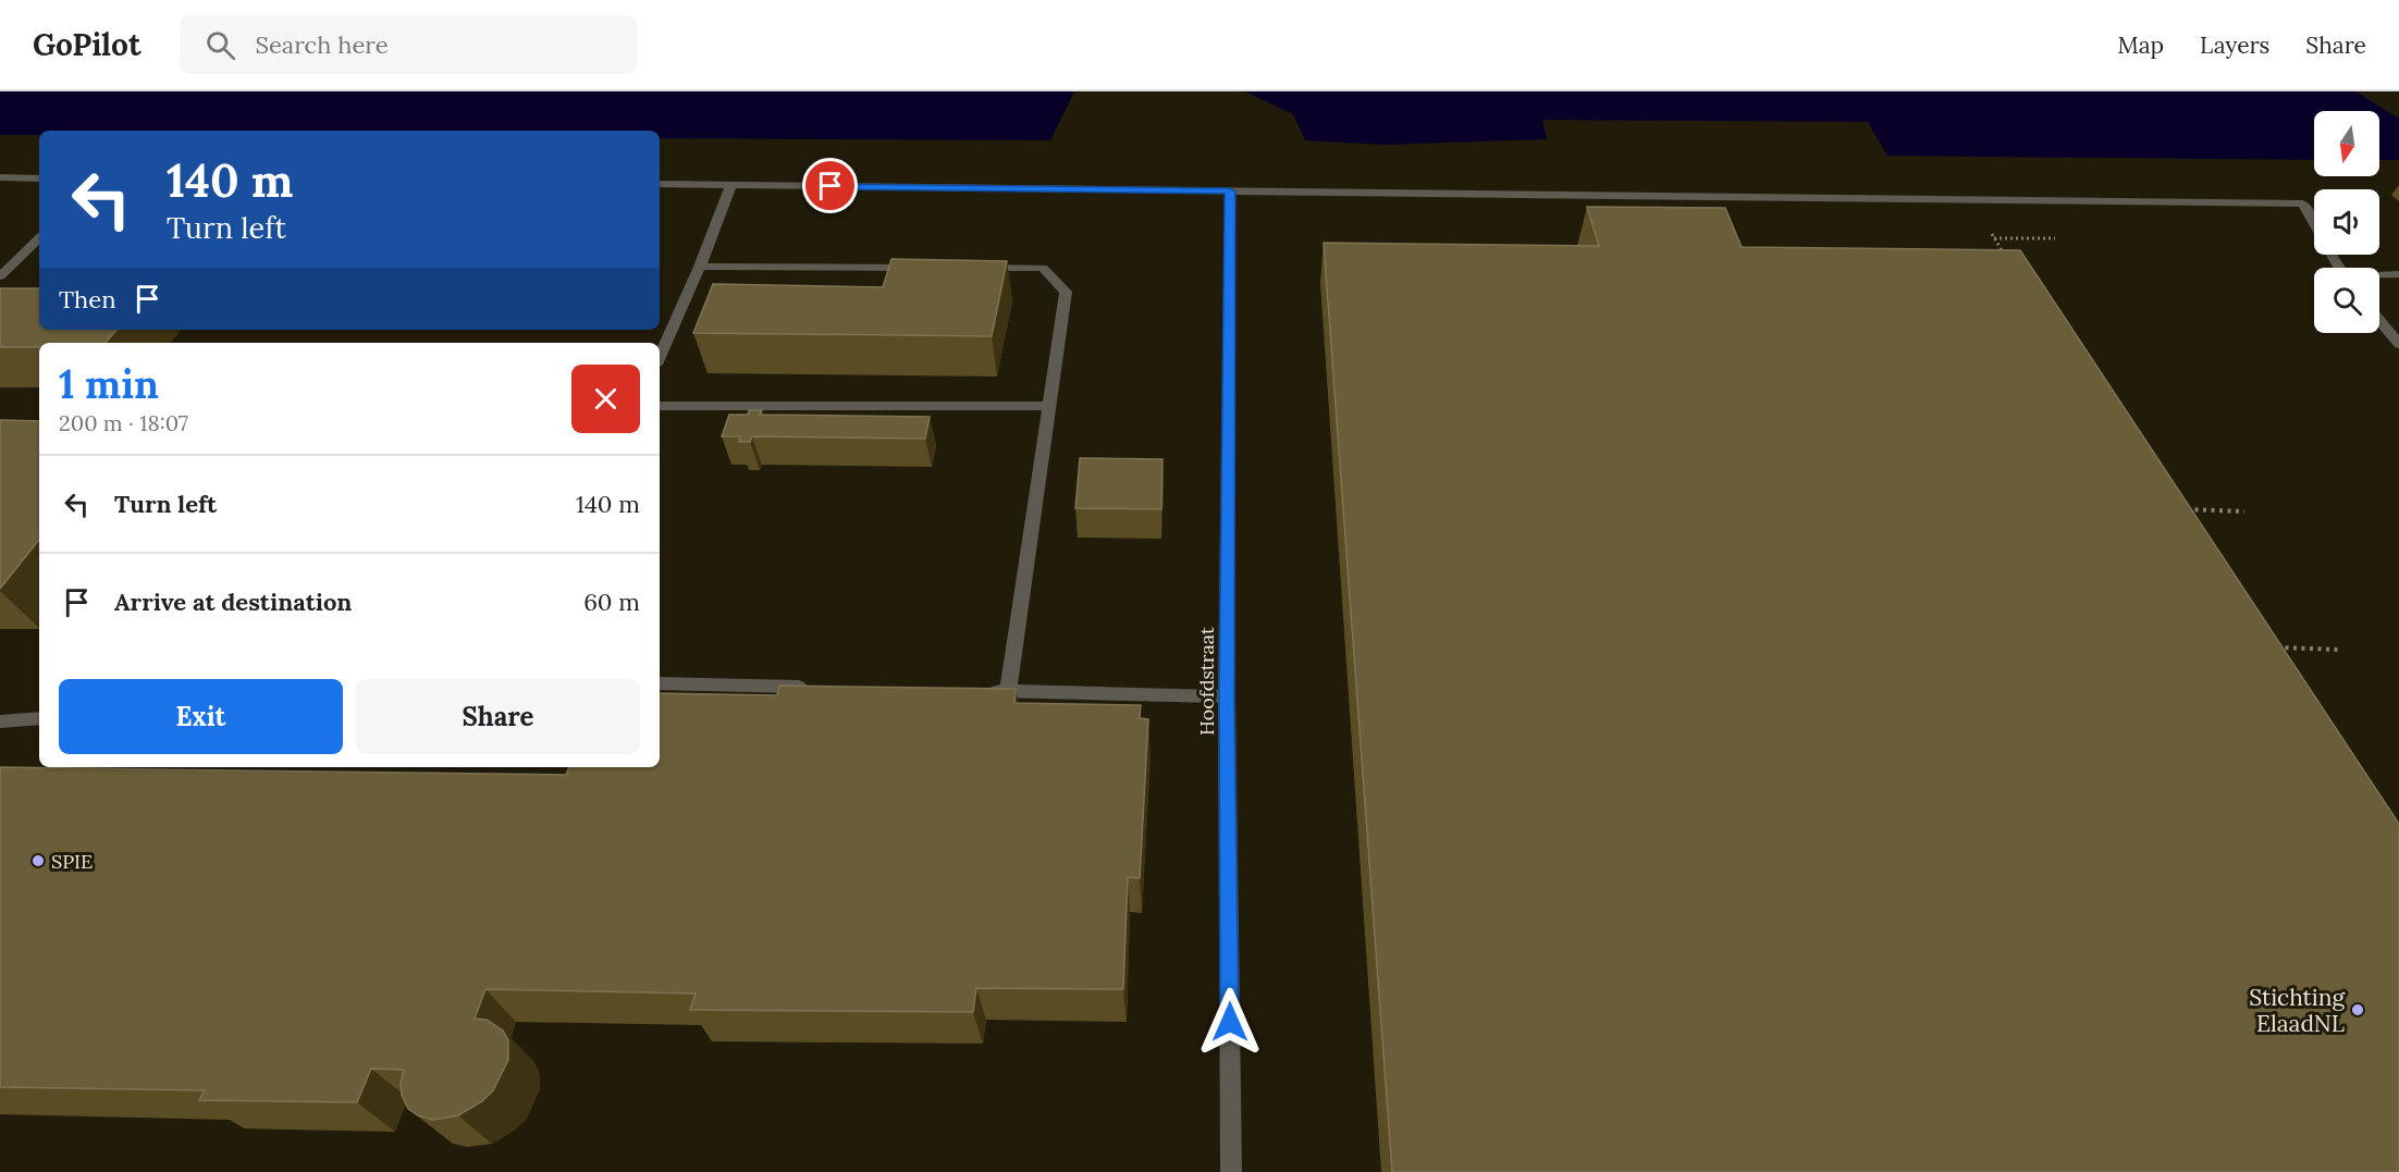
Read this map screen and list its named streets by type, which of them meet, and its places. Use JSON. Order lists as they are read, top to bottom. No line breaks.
{"streets":{"street":["Hoofdstraat"]},"places":["SPIE","Stichting ElaadNL"],"north":"bottom","page":{"header":"GoPilot","search":"Search here","nav":["Map","Layers","Share"],"turn":["140 m","Turn left"],"then":"Then","heading":["1 min","200 m · 18:07"],"list":[{"name":"Turn left","value":"140 m"},{"name":"Arrive at destination","value":"60 m"}],"buttons":["Exit","Share"]}}
